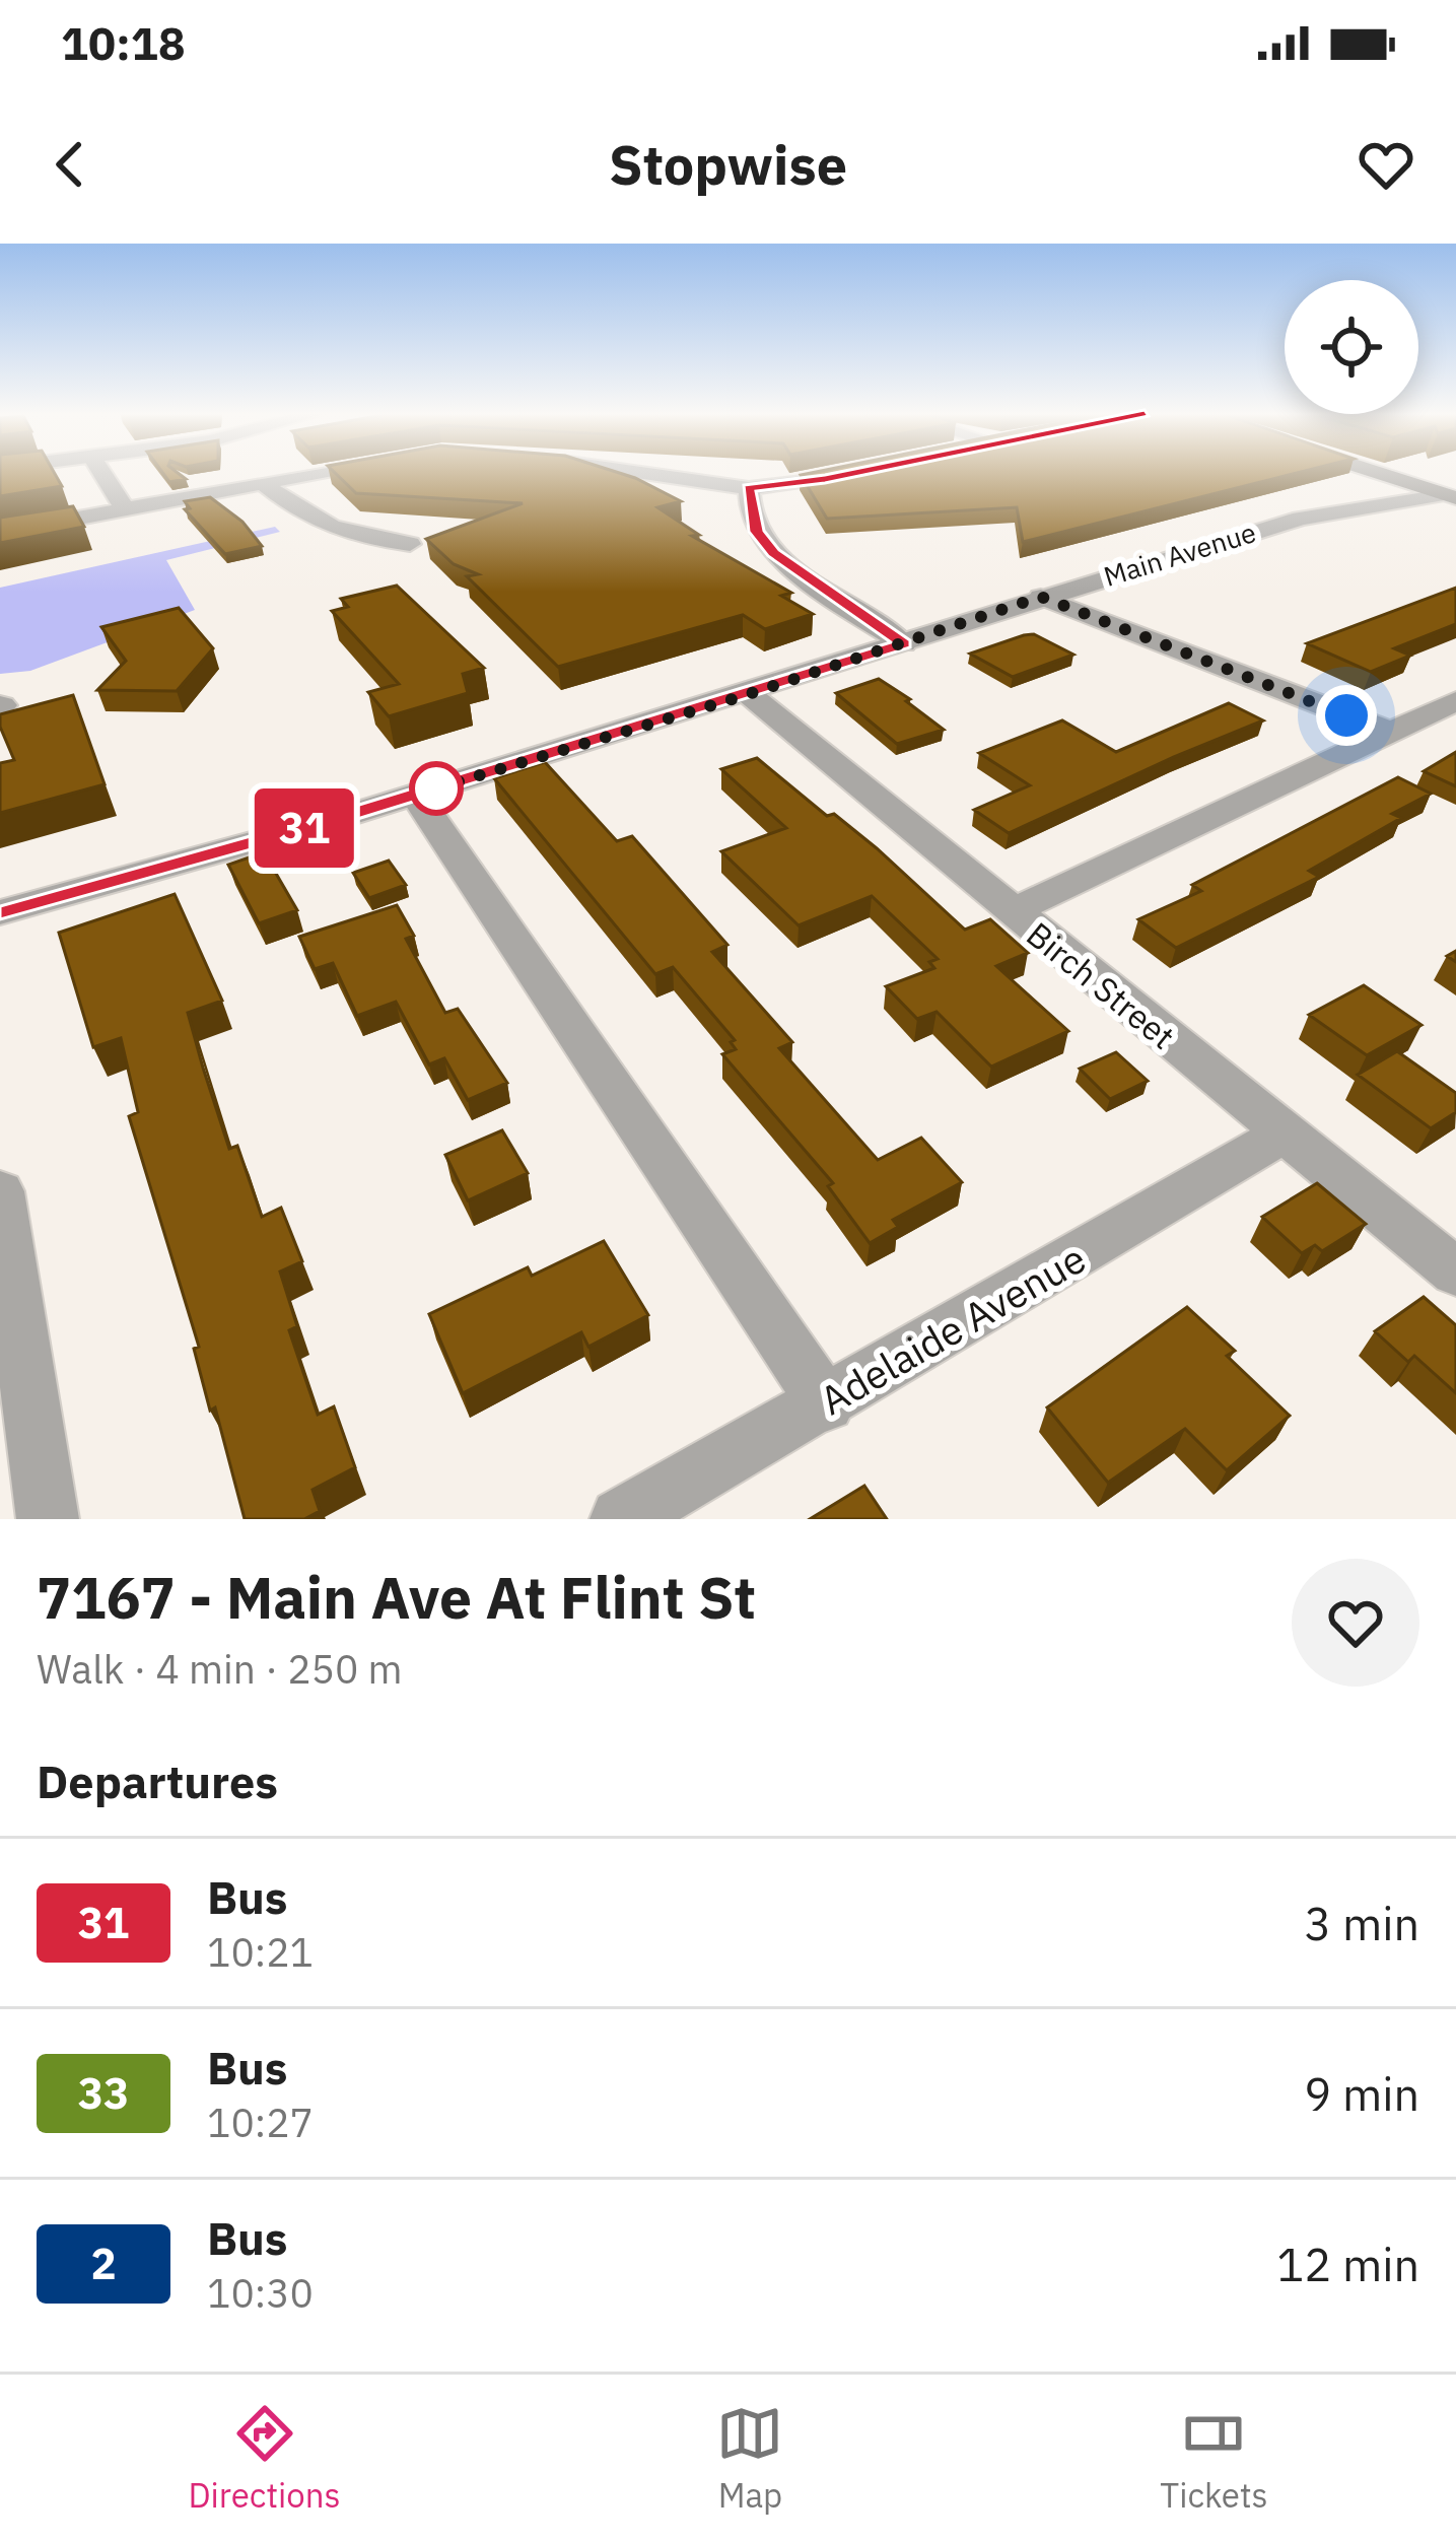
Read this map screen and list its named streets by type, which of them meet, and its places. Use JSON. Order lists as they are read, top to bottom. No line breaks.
{"streets":{"street":["Main Avenue","Birch Street","Adelaide Avenue"]},"crossings":[["Main Avenue","Birch Street"],["Birch Street","Adelaide Avenue"]],"lines":["bus line 31"],"page":{"status":"10:18","header":"Stopwise","on_map":"31","heading":[["7167 - Main Ave At Flint St","Walk · 4 min · 250 m"],"Departures"],"list":[{"mark":"31","name":"Bus","note":"10:21","value":"3 min"},{"mark":"33","name":"Bus","note":"10:27","value":"9 min"},{"mark":"2","name":"Bus","note":"10:30","value":"12 min"}],"tabs":["Directions","Map","Tickets"]}}
